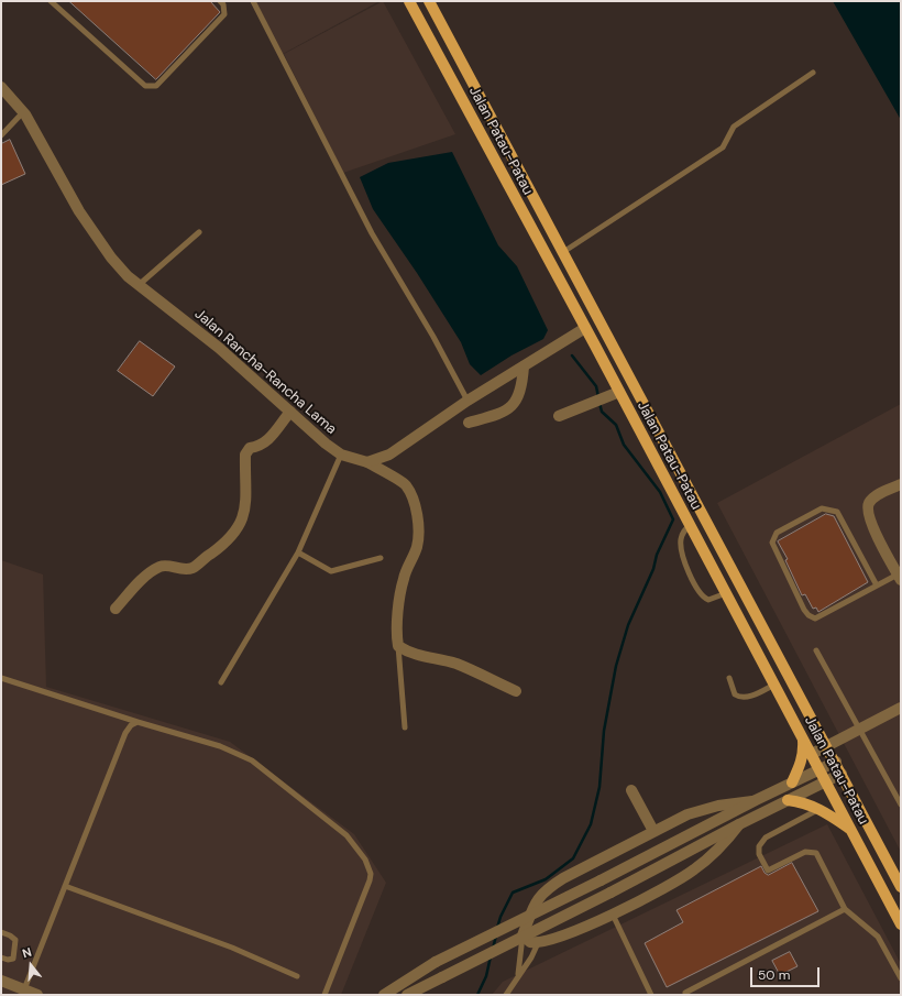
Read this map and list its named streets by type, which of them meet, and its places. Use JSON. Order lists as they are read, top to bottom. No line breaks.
{"streets":{"main road":["Jalan Patau-Patau"],"street":["Jalan Rancha-Rancha Lama"]},"scale_bar":"50 m","north":"top"}
